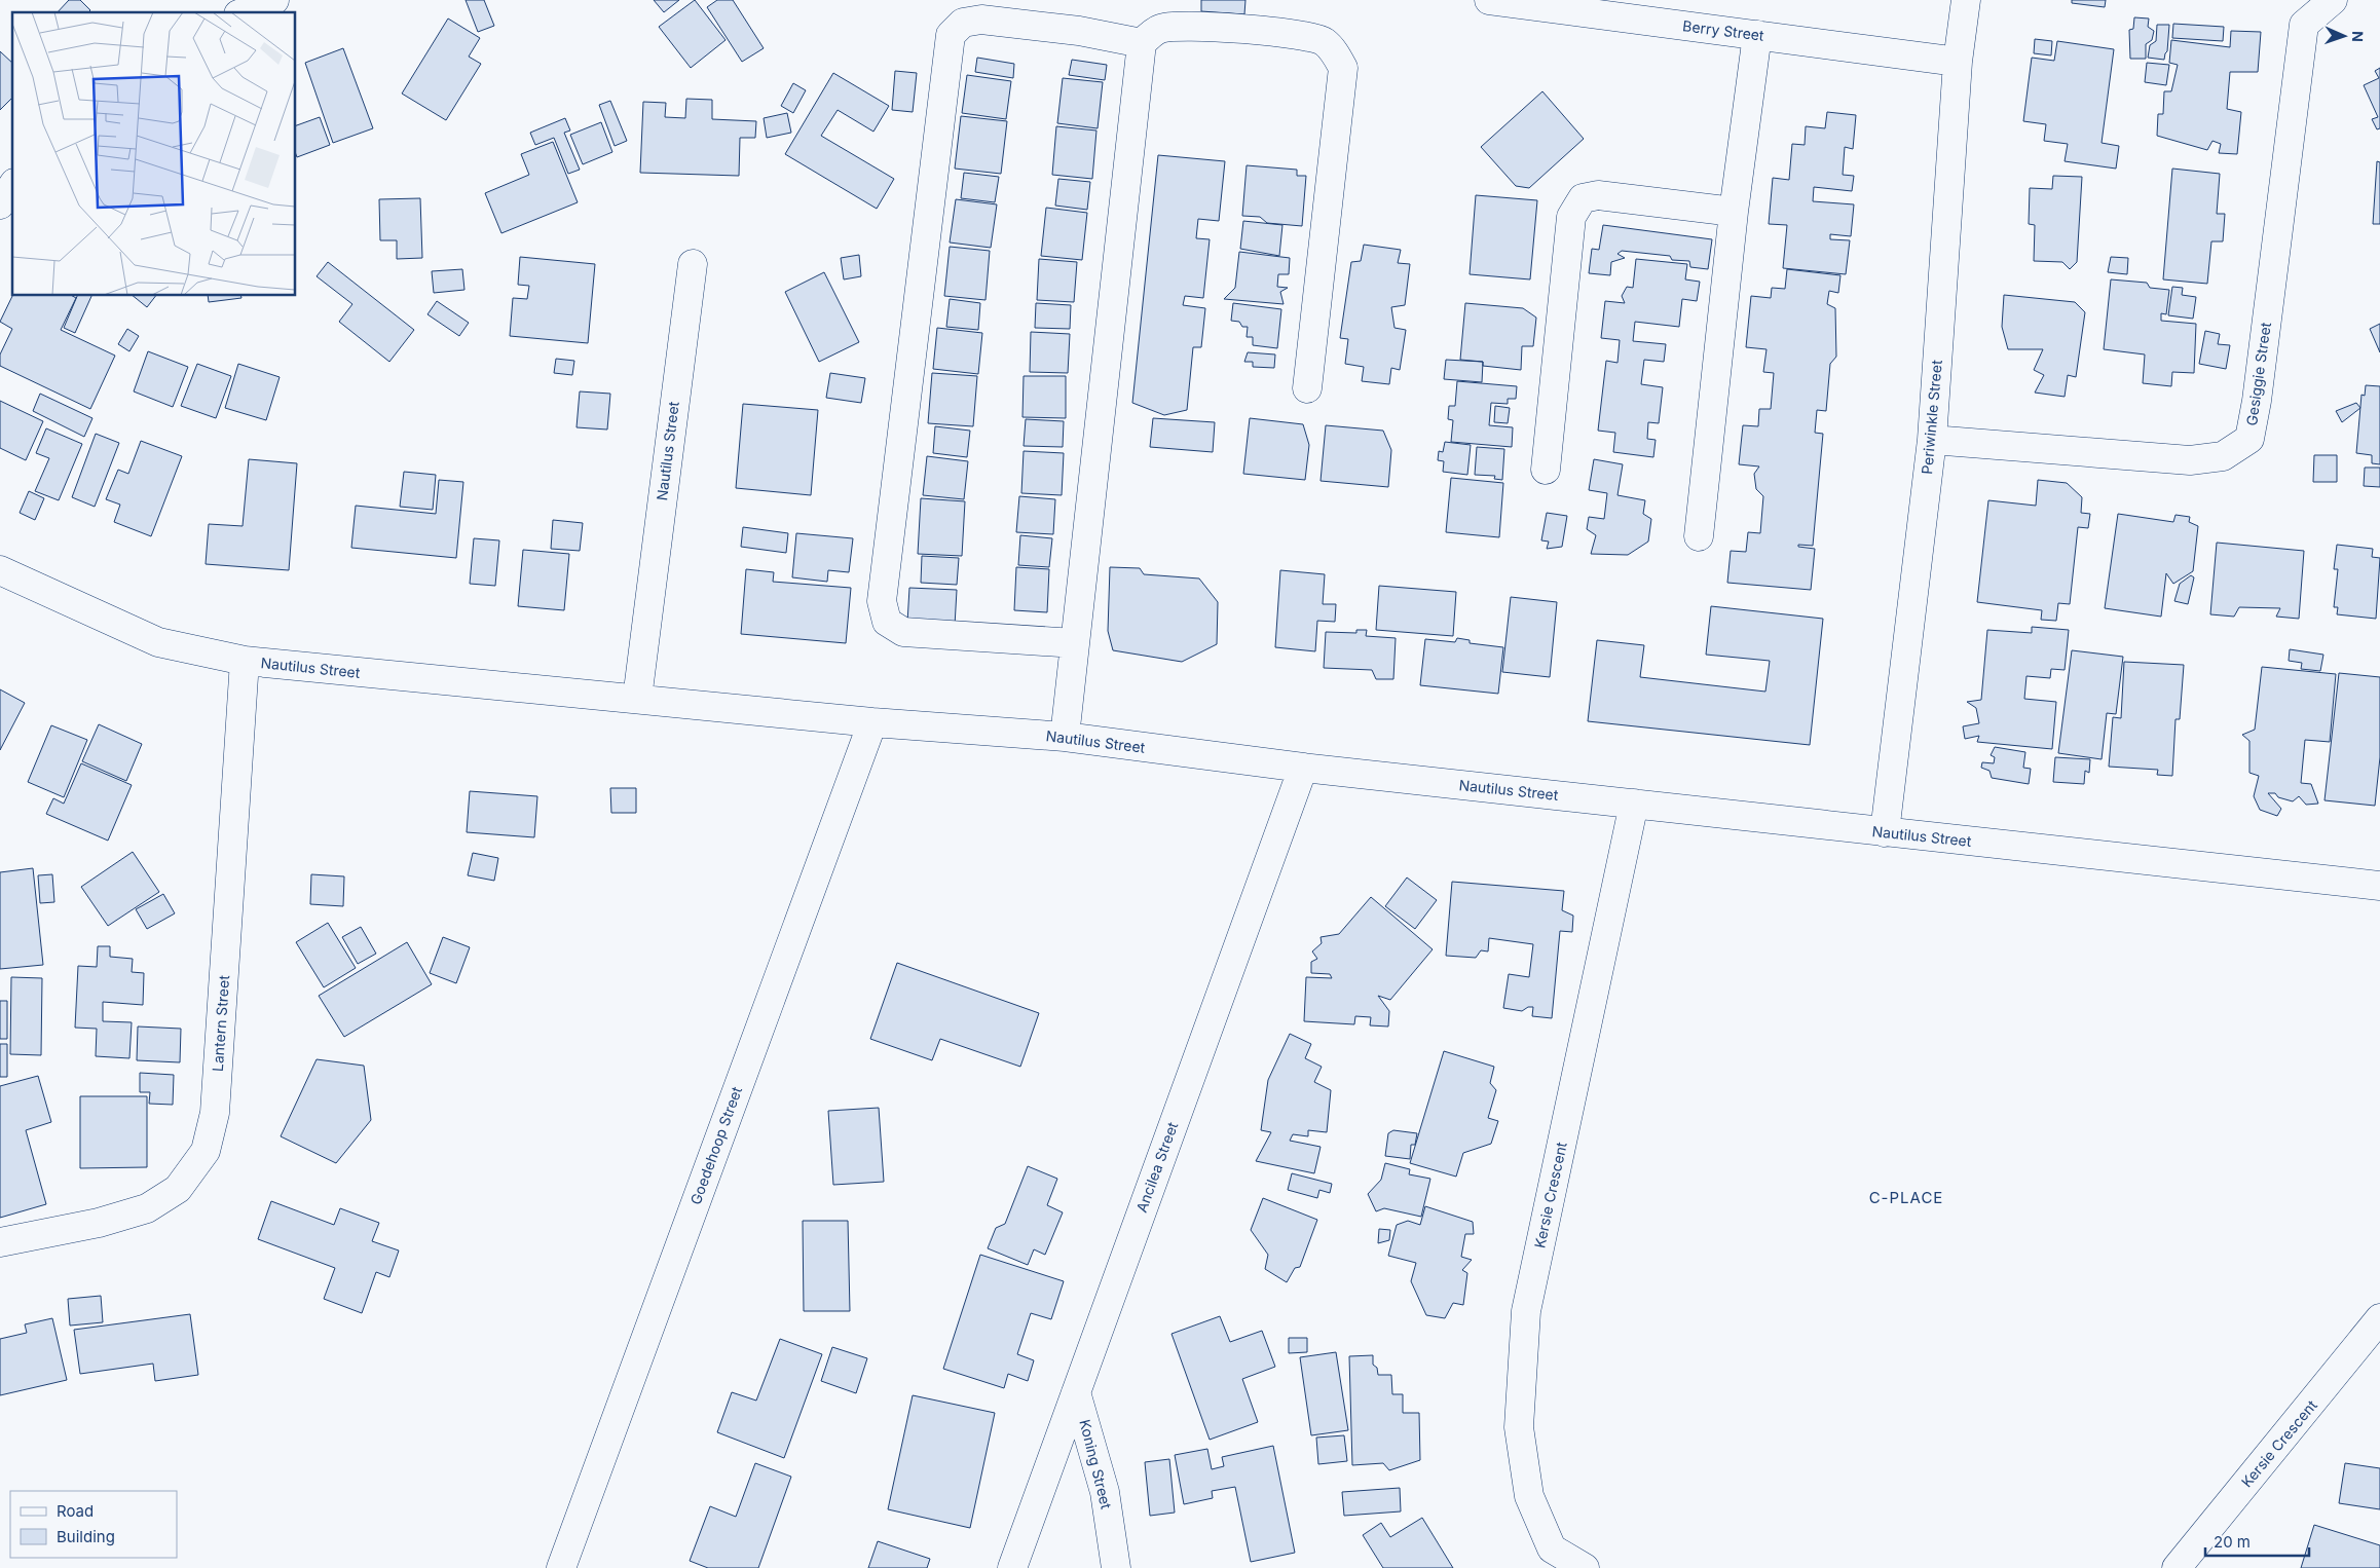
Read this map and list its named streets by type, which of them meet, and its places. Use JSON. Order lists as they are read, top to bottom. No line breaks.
{"streets":{"street":["Berry Street","Gesiggie Street","Periwinkle Street","Nautilus Street","Lantern Street","Goedehoop Street","Ancilea Street","Kersie Crescent","Koning Street"]},"crossings":[["Berry Street","Periwinkle Street"],["Gesiggie Street","Periwinkle Street"],["Periwinkle Street","Nautilus Street"],["Nautilus Street","Lantern Street"],["Nautilus Street","Goedehoop Street"],["Nautilus Street","Ancilea Street"],["Nautilus Street","Kersie Crescent"],["Ancilea Street","Koning Street"]],"districts":["C-PLACE"],"legend":["Road","Building"],"scale_bar":"20 m","north":"right"}
